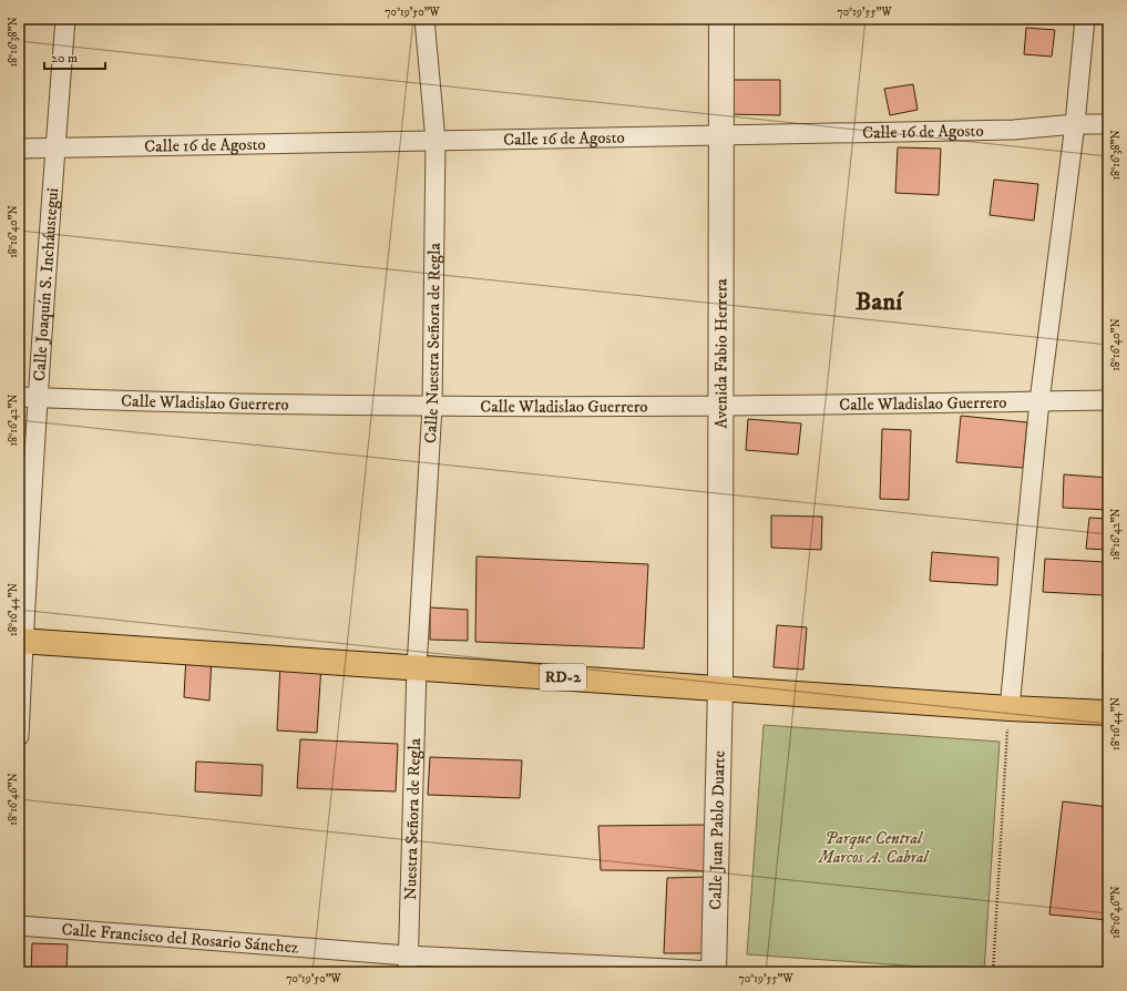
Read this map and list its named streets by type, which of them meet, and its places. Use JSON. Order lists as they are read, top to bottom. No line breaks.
{"streets":{"main road":["RD-2"],"street":["Calle 16 de Agosto","Calle Joaquín S. Incháustegui","Calle Nuestra Señora de Regla","Avenida Fabio Herrera","Calle Wladislao Guerrero","Nuestra Señora de Regla","Calle Juan Pablo Duarte","Calle Francisco del Rosario Sánchez"]},"crossings":[["Calle 16 de Agosto","Calle Joaquín S. Incháustegui"],["Calle 16 de Agosto","Calle Nuestra Señora de Regla"],["Calle 16 de Agosto","Avenida Fabio Herrera"],["Calle Joaquín S. Incháustegui","Calle Wladislao Guerrero"],["Calle Joaquín S. Incháustegui","RD-2"],["Calle Nuestra Señora de Regla","Calle Wladislao Guerrero"],["Calle Nuestra Señora de Regla","RD-2"],["Calle Nuestra Señora de Regla","Nuestra Señora de Regla"],["Avenida Fabio Herrera","Calle Wladislao Guerrero"],["Avenida Fabio Herrera","RD-2"],["Avenida Fabio Herrera","Calle Juan Pablo Duarte"],["RD-2","Nuestra Señora de Regla"],["RD-2","Calle Juan Pablo Duarte"],["Nuestra Señora de Regla","Calle Francisco del Rosario Sánchez"],["Calle Juan Pablo Duarte","Calle Francisco del Rosario Sánchez"]],"districts":["Baní"],"parks":["Parque Central Marcos A. Cabral"],"scale_bar":"20 m","coordinates":["70°19'50\"W","70°19'55\"W","18°16'38\"N","18°16'40\"N","18°16'42\"N","18°16'44\"N","18°16'46\"N"]}
